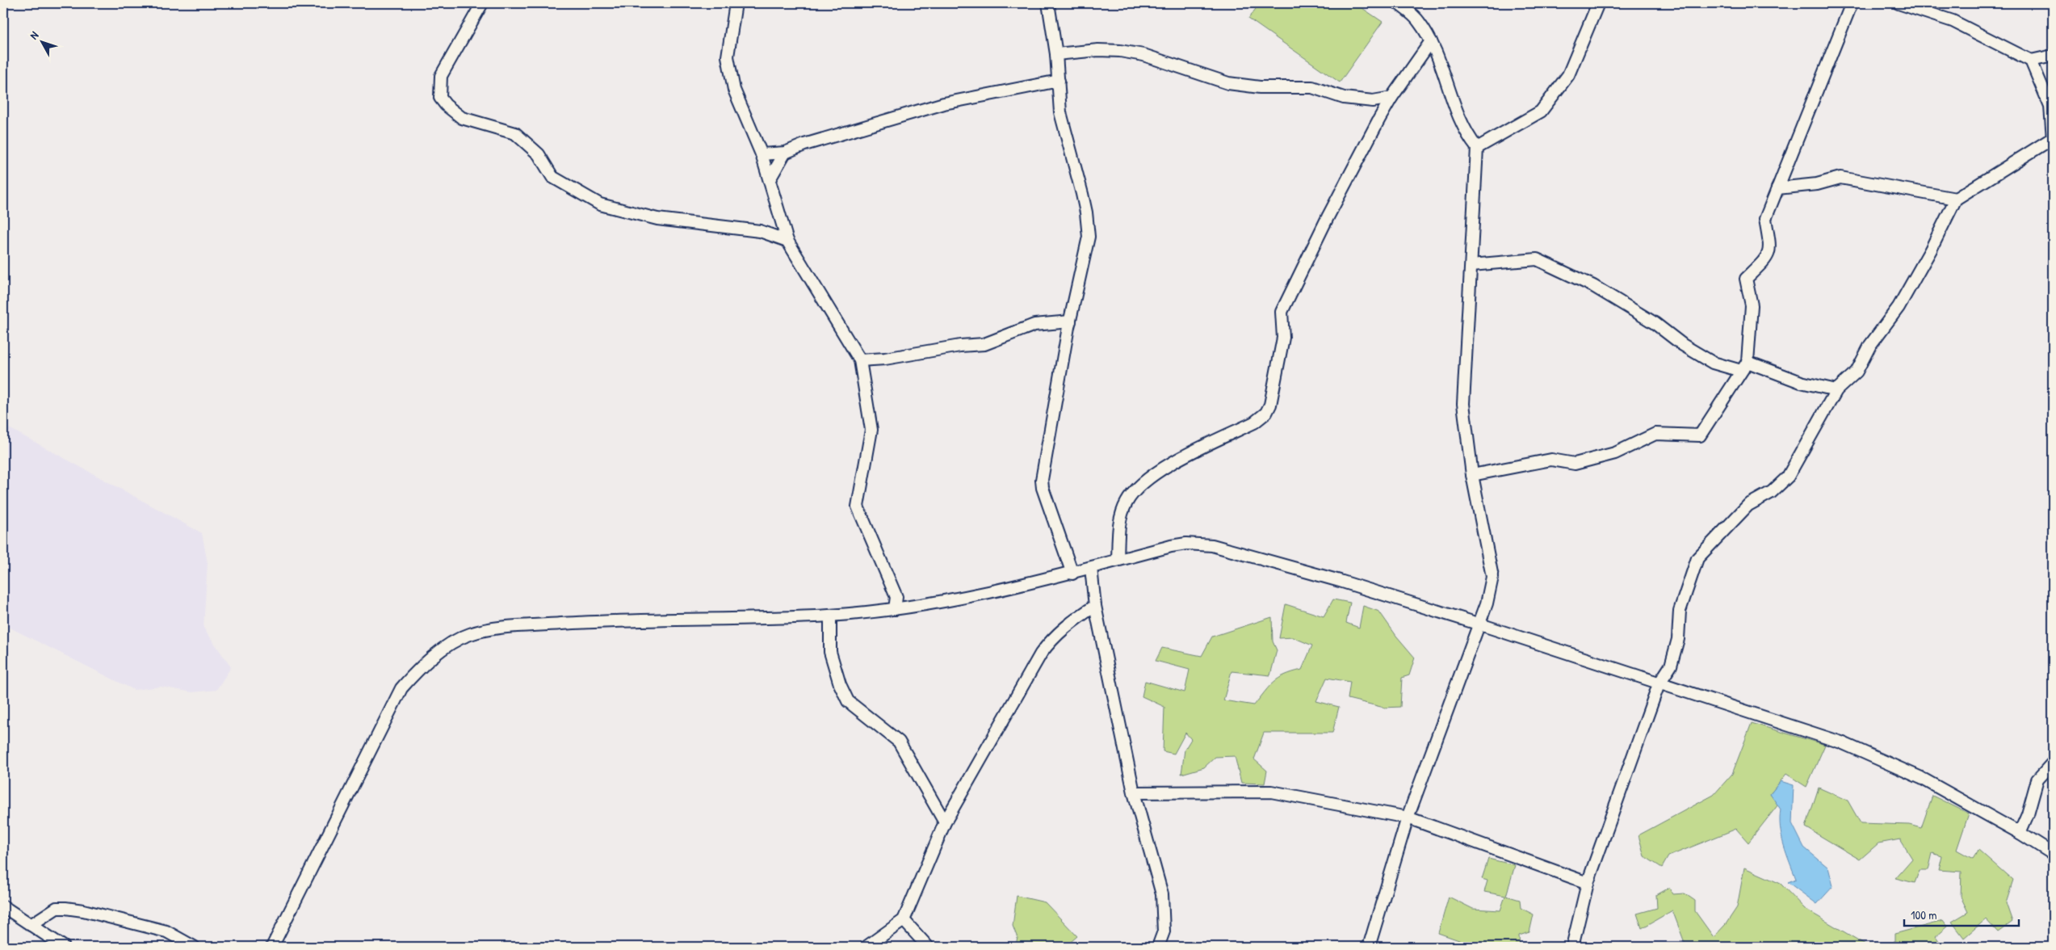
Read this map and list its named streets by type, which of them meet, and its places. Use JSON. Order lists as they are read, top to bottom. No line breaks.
{"scale_bar":"100 m","north":"top left"}
